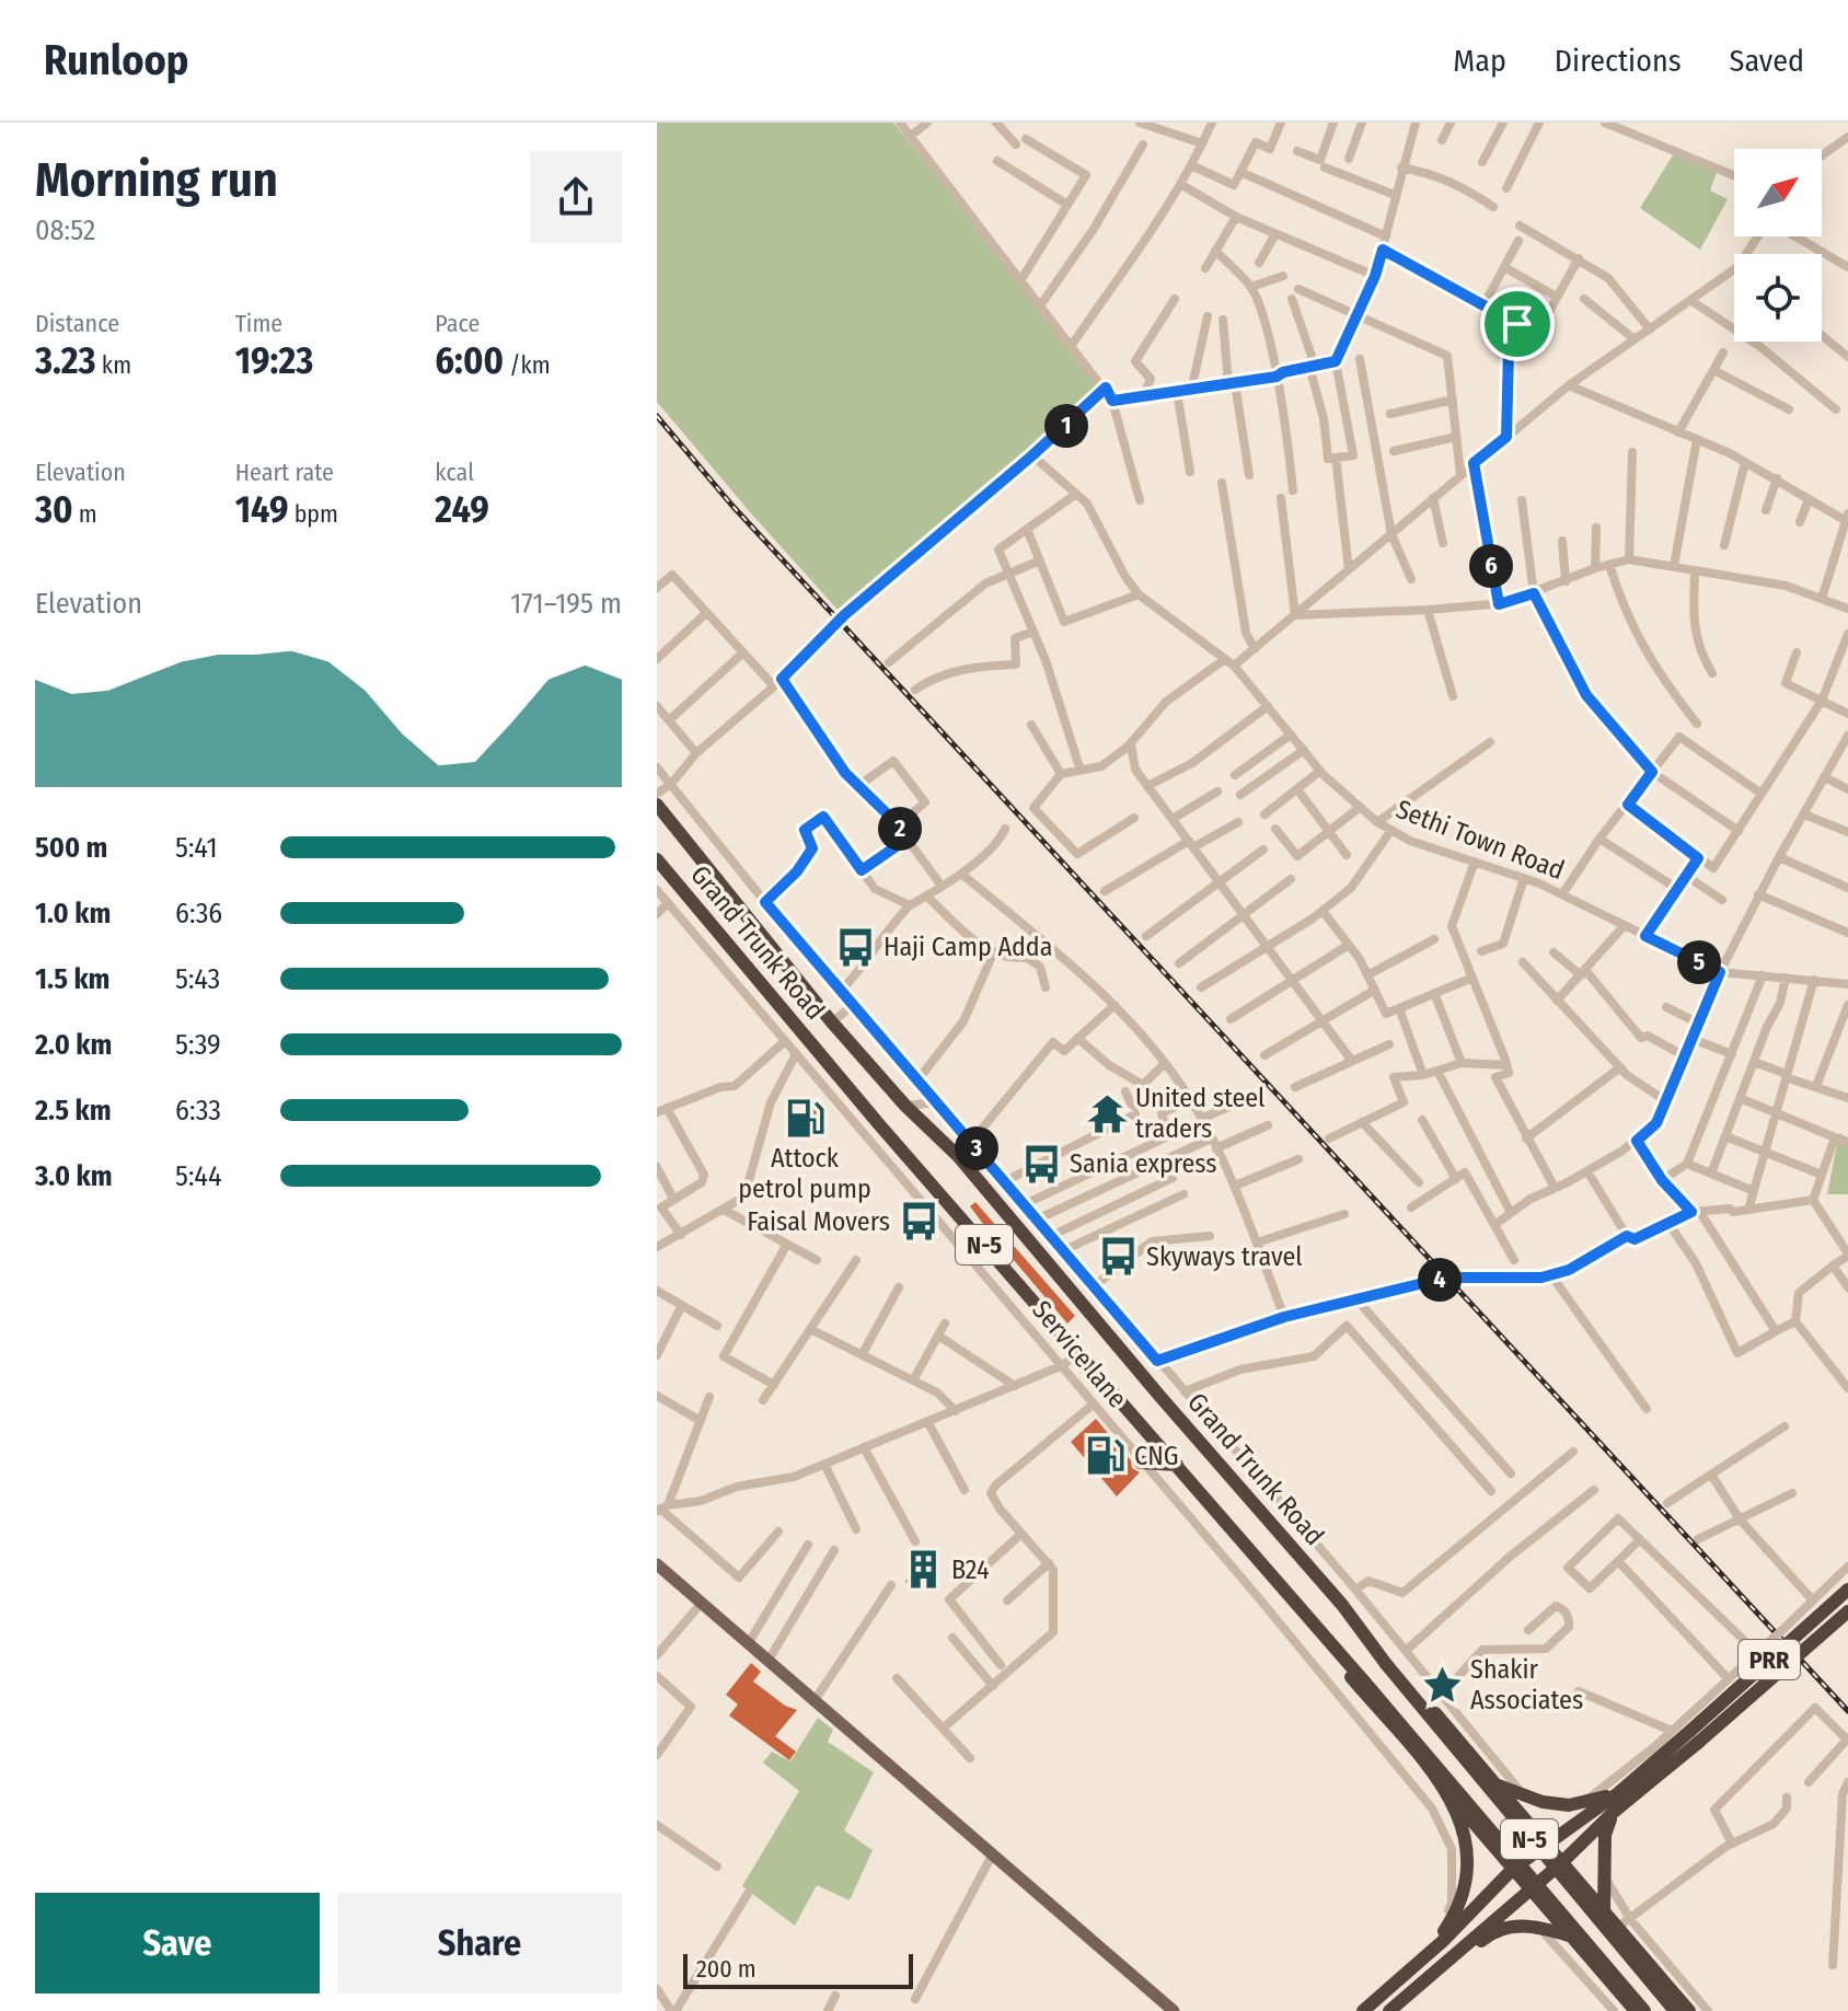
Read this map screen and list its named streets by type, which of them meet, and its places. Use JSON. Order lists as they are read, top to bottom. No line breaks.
{"streets":{"highway":["Grand Trunk Road","N-5","PRR"],"street":["Sethi Town Road","Service lane"]},"crossings":[["Service lane","PRR"]],"places":{"bus stop":["Haji Camp Adda","Sania express","Faisal Movers","Skyways travel"],"temple":["United steel traders"],"fuel station":["Attock petrol pump","CNG"],"building":["B24"],"place":["Shakir Associates"]},"scale_bar":"200 m","north":"top right","page":{"header":"Runloop","nav":["Map","Directions","Saved"],"heading":["Morning run","08:52"],"stats":[["Distance","3.23 km"],["Time","19:23"],["Pace","6:00 /km"],["Elevation","30 m"],["Heart rate","149 bpm"],["kcal","249"]],"pins":["1","6","2","5","3","4"],"chart":["Elevation","171–195 m"],"list":[{"name":"500 m","note":"5:41"},{"name":"1.0 km","note":"6:36"},{"name":"1.5 km","note":"5:43"},{"name":"2.0 km","note":"5:39"},{"name":"2.5 km","note":"6:33"},{"name":"3.0 km","note":"5:44"}],"buttons":["Save","Share"],"scale":"200 m"}}
